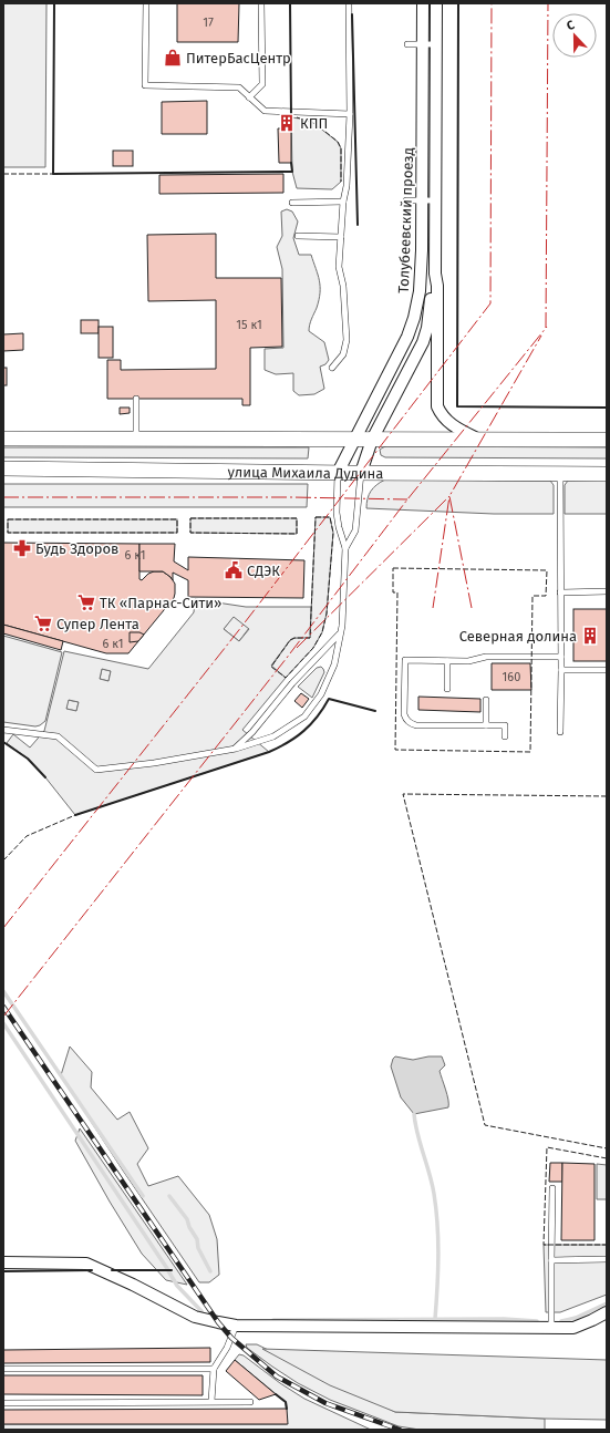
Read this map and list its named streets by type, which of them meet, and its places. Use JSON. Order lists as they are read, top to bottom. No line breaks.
{"streets":{"street":["Толубеевский проезд","улица Михаила Дудина"]},"crossings":[["Толубеевский проезд","улица Михаила Дудина"]],"places":{"shop":["ПитерБасЦентр"],"building":["КПП","Северная долина"],"pharmacy":["Будь Здоров"],"public building":["СДЭК"],"supermarket":["ТК «Парнас-Сити»","Супер Лента"]},"house_numbers":["17","15 к1","6 к1","6 к1","160"],"north":"top"}
